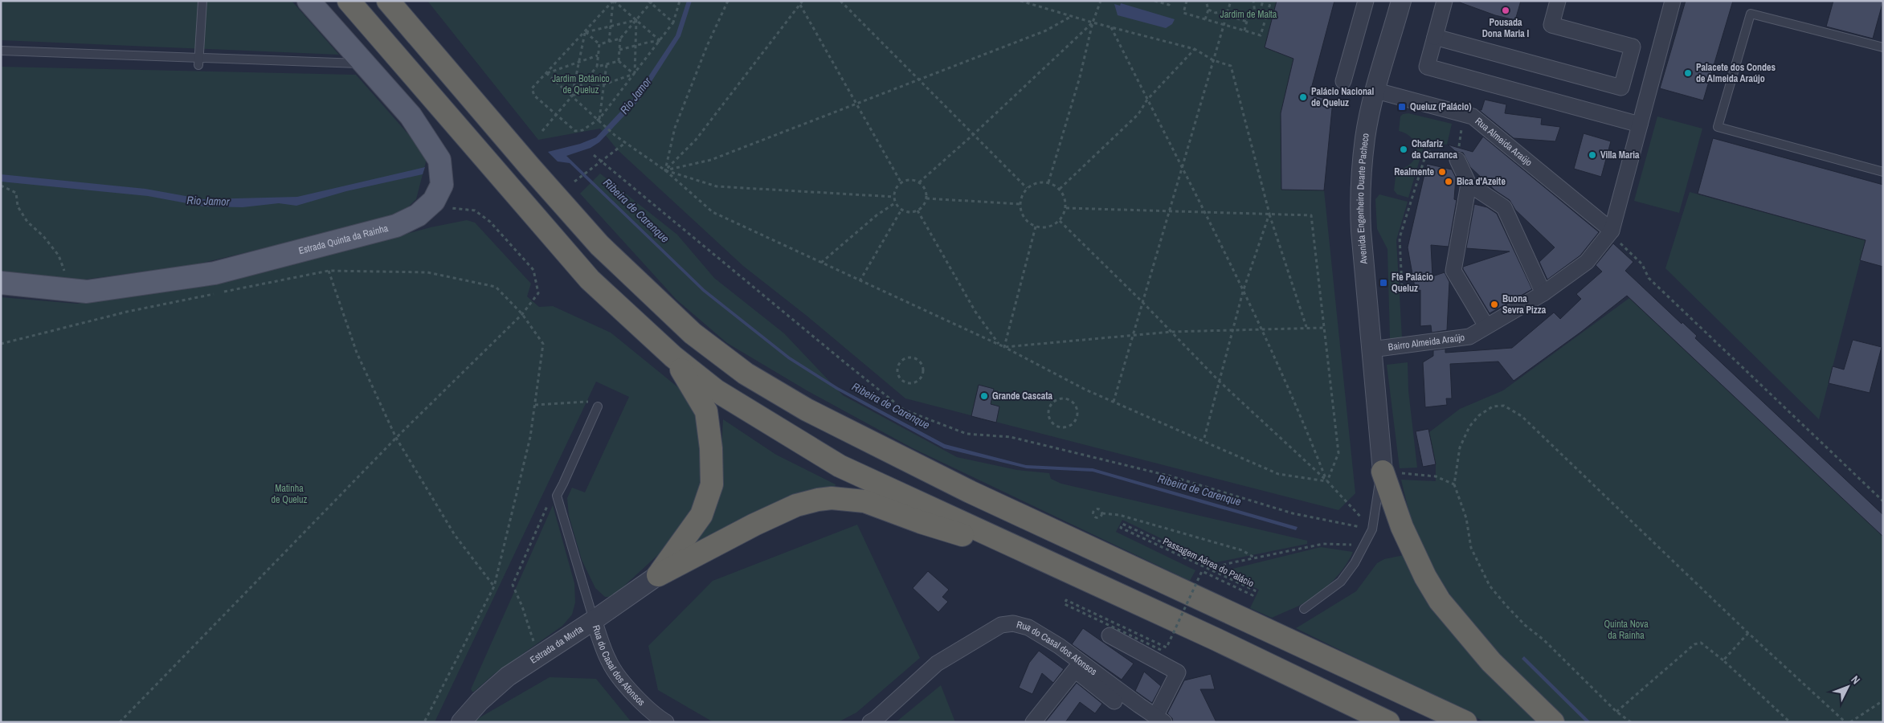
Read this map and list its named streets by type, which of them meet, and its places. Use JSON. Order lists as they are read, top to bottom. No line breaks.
{"streets":{"main road":["Estrada Quinta da Rainha"],"street":["Rua Almeida Araújo","Avenida Engenheiro Duarte Pacheco","Bairro Almeida Araújo","Estrada da Murta","Rua do Casal dos Afonsos"],"path":["Passagem Aérea do Palácio"]},"crossings":[["Rua Almeida Araújo","Avenida Engenheiro Duarte Pacheco"],["Rua Almeida Araújo","Bairro Almeida Araújo"],["Avenida Engenheiro Duarte Pacheco","Bairro Almeida Araújo"],["Estrada da Murta","Rua do Casal dos Afonsos"]],"water":["Rio Jamor","Ribeira de Carenque"],"parks":["Jardim de Malta","Jardim Botânico de Queluz","Matinha de Queluz","Quinta Nova da Rainha"],"places":{"other":["Pousada Dona Maria I","Palacete dos Condes de Almeida Araújo","Palácio Nacional de Queluz","Chafariz da Carranca","Villa Maria","Realmente","Bica d'Azeite","Buona Sevra Pizza","Grande Cascata"],"transit":["Queluz (Palácio)","Fte Palácio Queluz"]},"north":"top right"}
